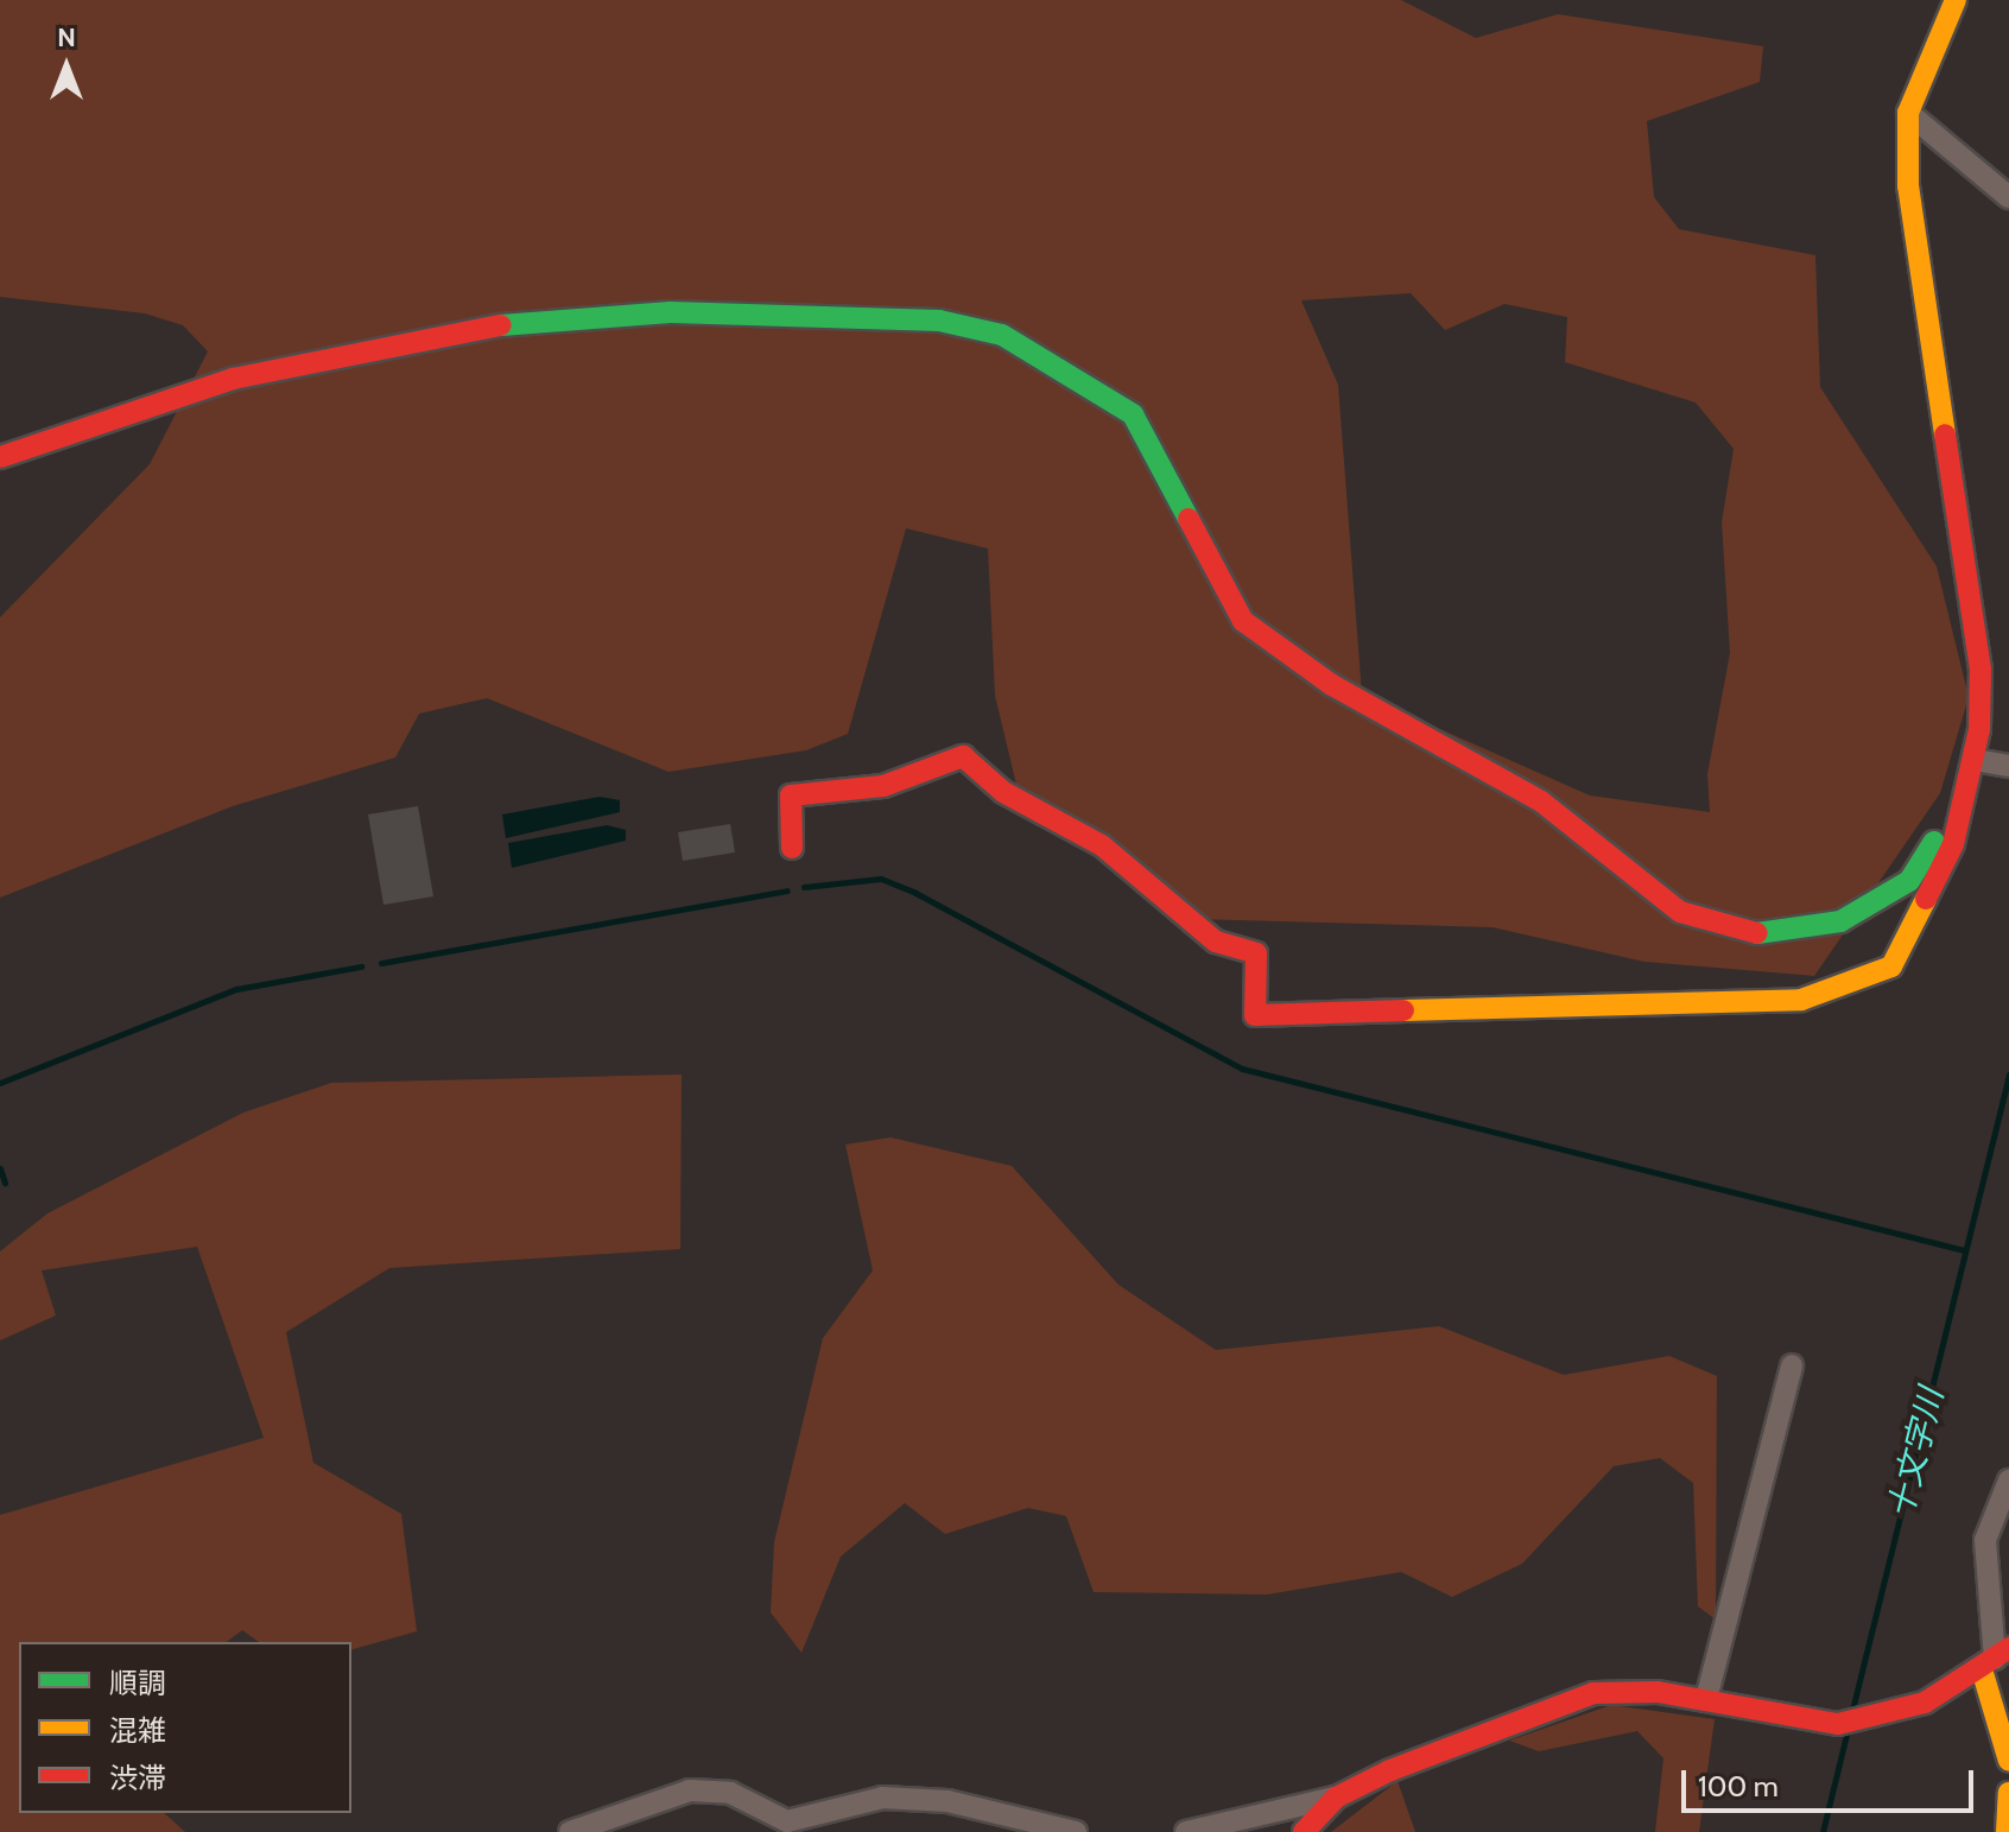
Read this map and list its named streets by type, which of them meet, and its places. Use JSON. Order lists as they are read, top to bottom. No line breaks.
{"water":["十文字川"],"legend":["順調","混雑","渋滞"],"scale_bar":"100 m","north":"top"}
